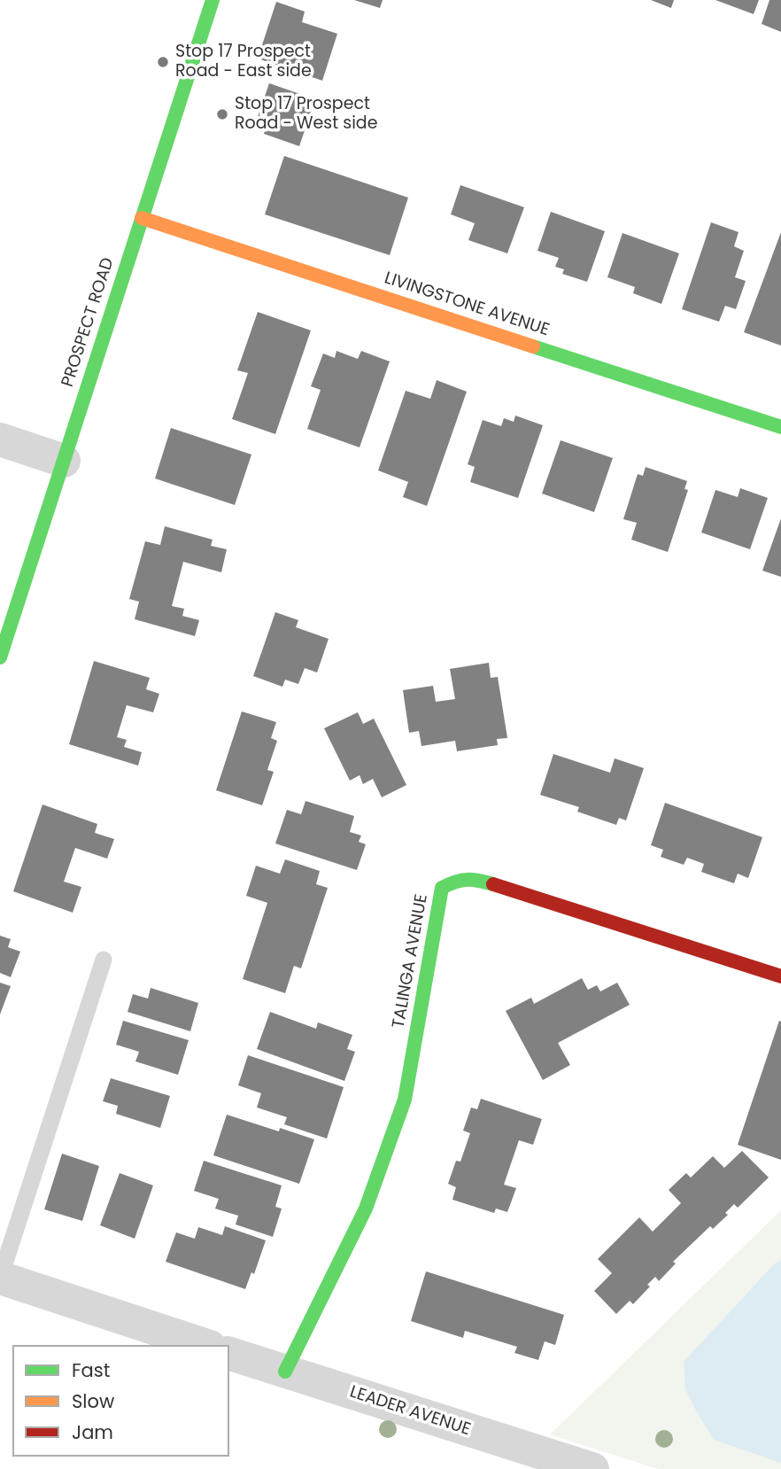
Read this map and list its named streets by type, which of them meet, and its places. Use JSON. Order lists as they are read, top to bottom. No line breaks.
{"streets":{"street":["LIVINGSTONE AVENUE","PROSPECT ROAD","TALINGA AVENUE","LEADER AVENUE"]},"crossings":[["LIVINGSTONE AVENUE","PROSPECT ROAD"],["TALINGA AVENUE","LEADER AVENUE"]],"places":["Stop 17 Prospect Road - East side","Stop 17 Prospect Road - West side"],"legend":["Fast","Slow","Jam"]}
